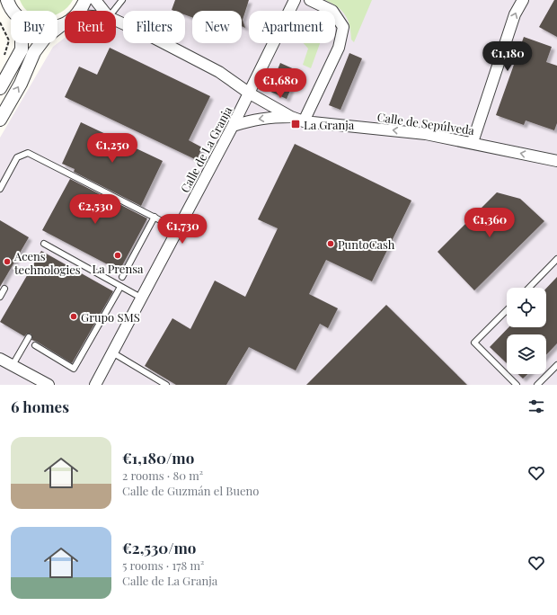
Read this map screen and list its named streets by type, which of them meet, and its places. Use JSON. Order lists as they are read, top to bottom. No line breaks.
{"streets":{"street":["Calle de Sepúlveda","Calle de La Granja"]},"crossings":[["Calle de Sepúlveda","Calle de La Granja"]],"one_way":["Calle de Sepúlveda"],"places":{"transit":["La Granja"],"other":["PuntoCash","La Prensa","Acens technologies","Grupo SMS"]},"page":{"chip":["Buy","Rent","Filters","New","Apartment"],"price":["€1,180","€1,680","€1,250","€2,530","€1,360","€1,730"],"heading":"6 homes","list":[{"name":"€1,180/mo","note":"2 rooms · 80 m² · Calle de Guzmán el Bueno"},{"name":"€2,530/mo","note":"5 rooms · 178 m² · Calle de La Granja"}]}}
